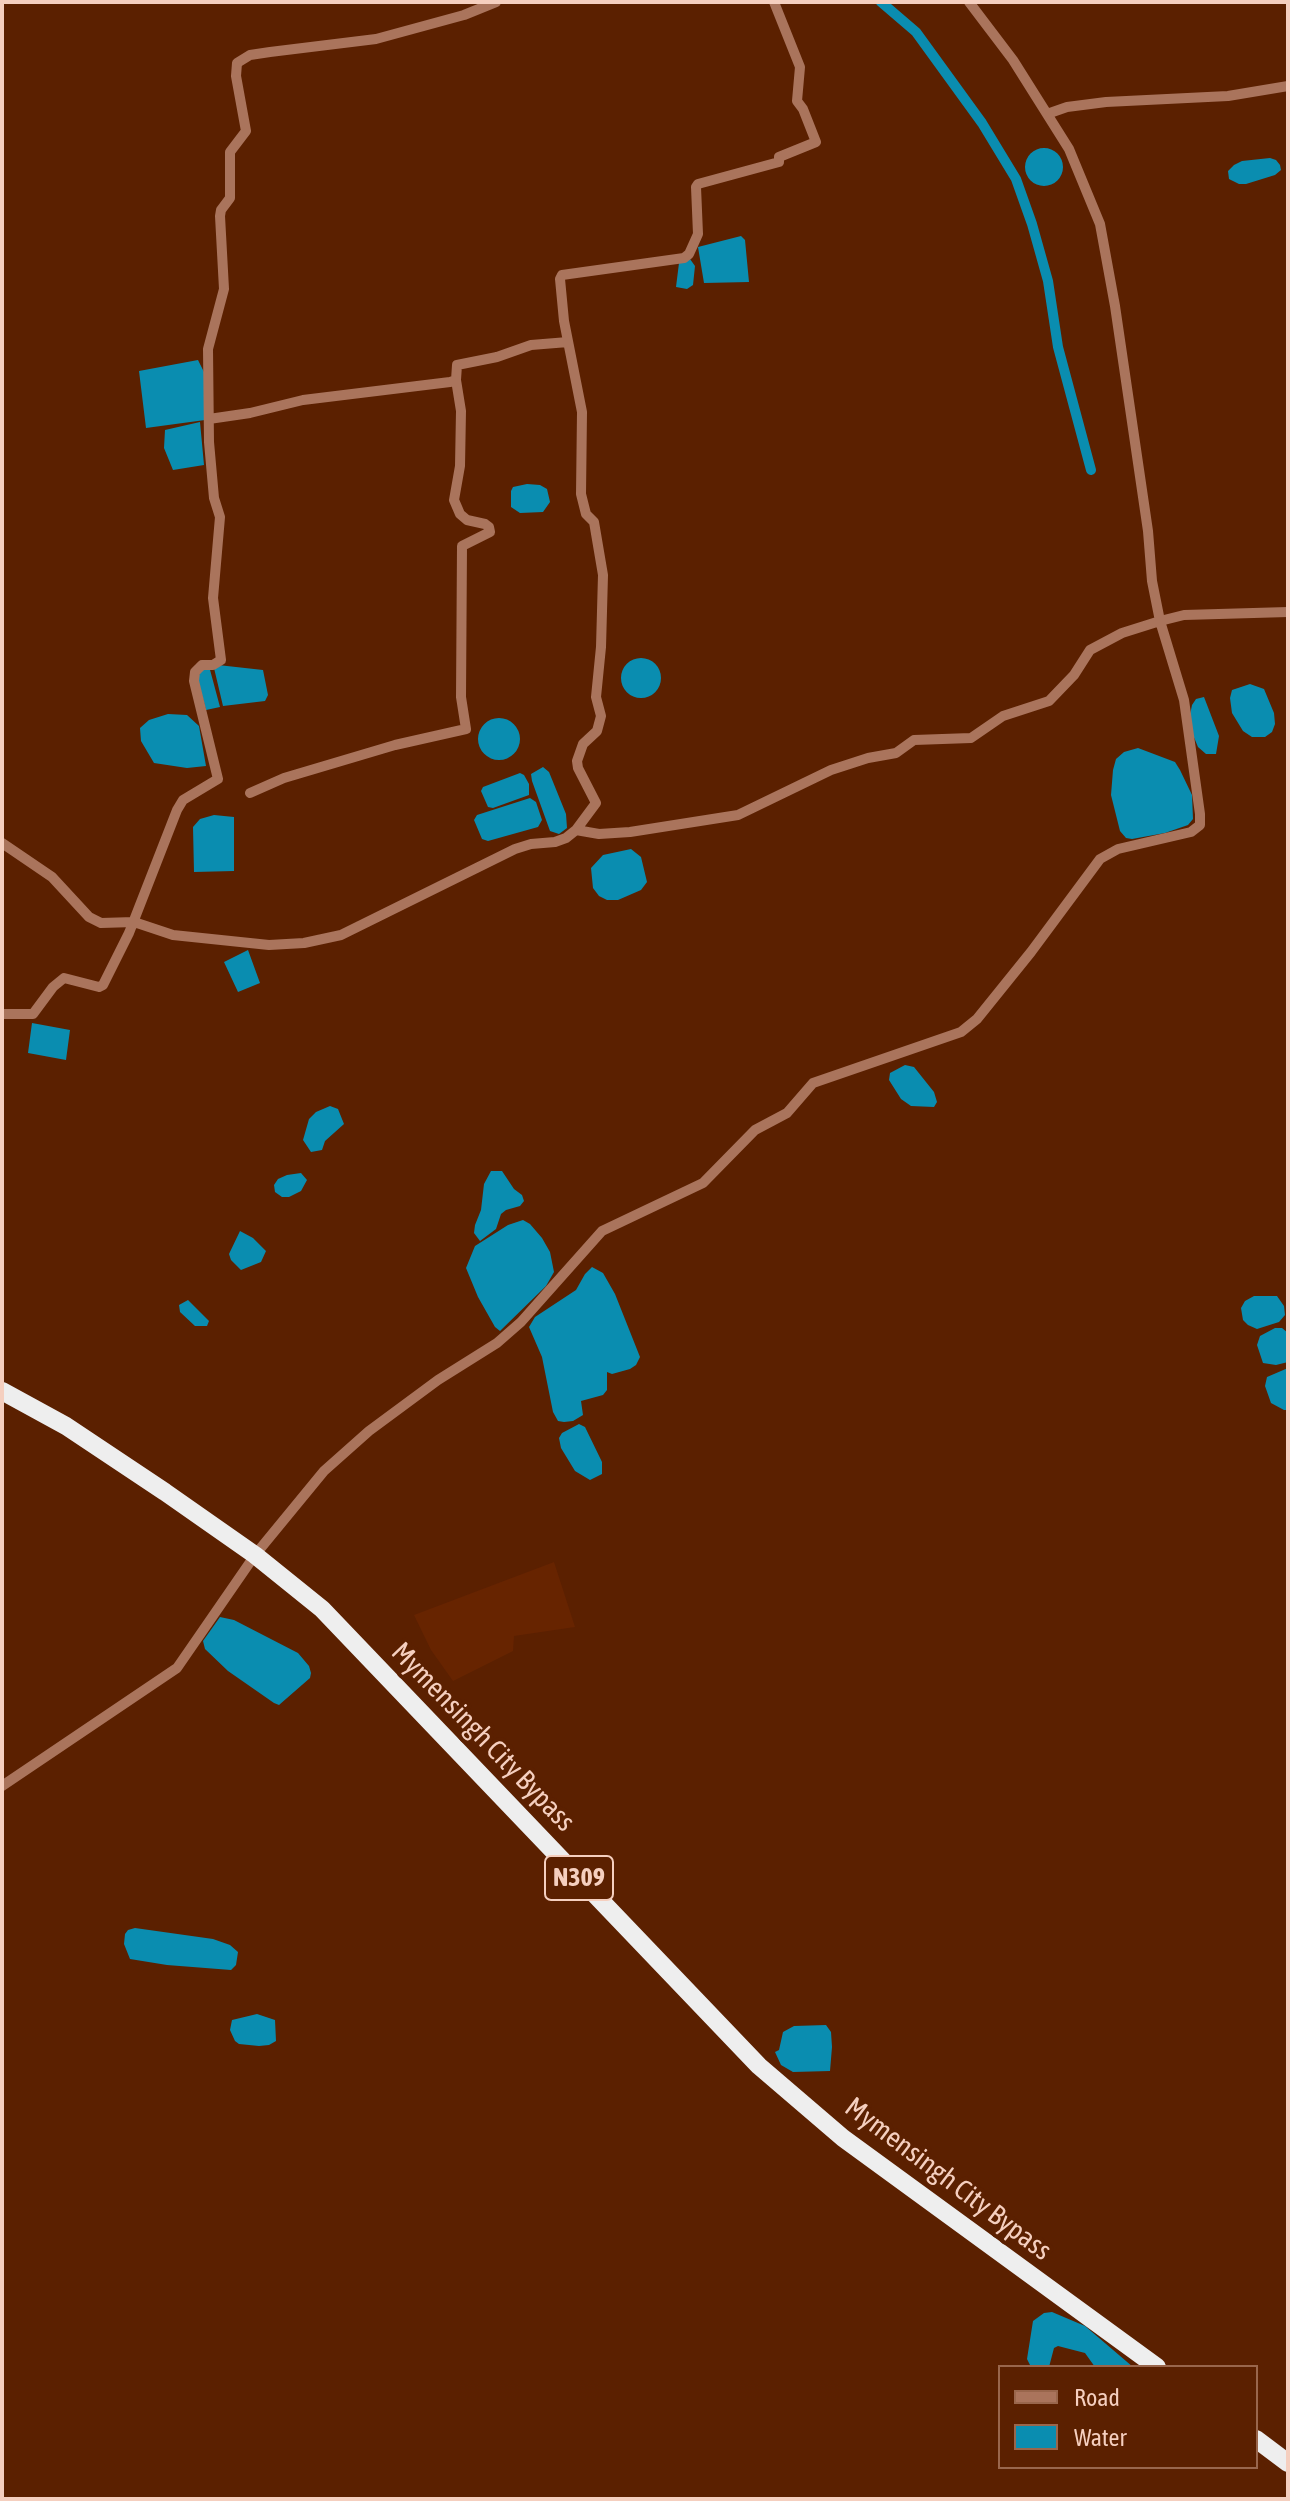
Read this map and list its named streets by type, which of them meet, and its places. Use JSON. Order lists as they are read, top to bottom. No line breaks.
{"streets":{"highway":["Mymensingh City Bypass","N309"]},"legend":["Road","Water"]}
